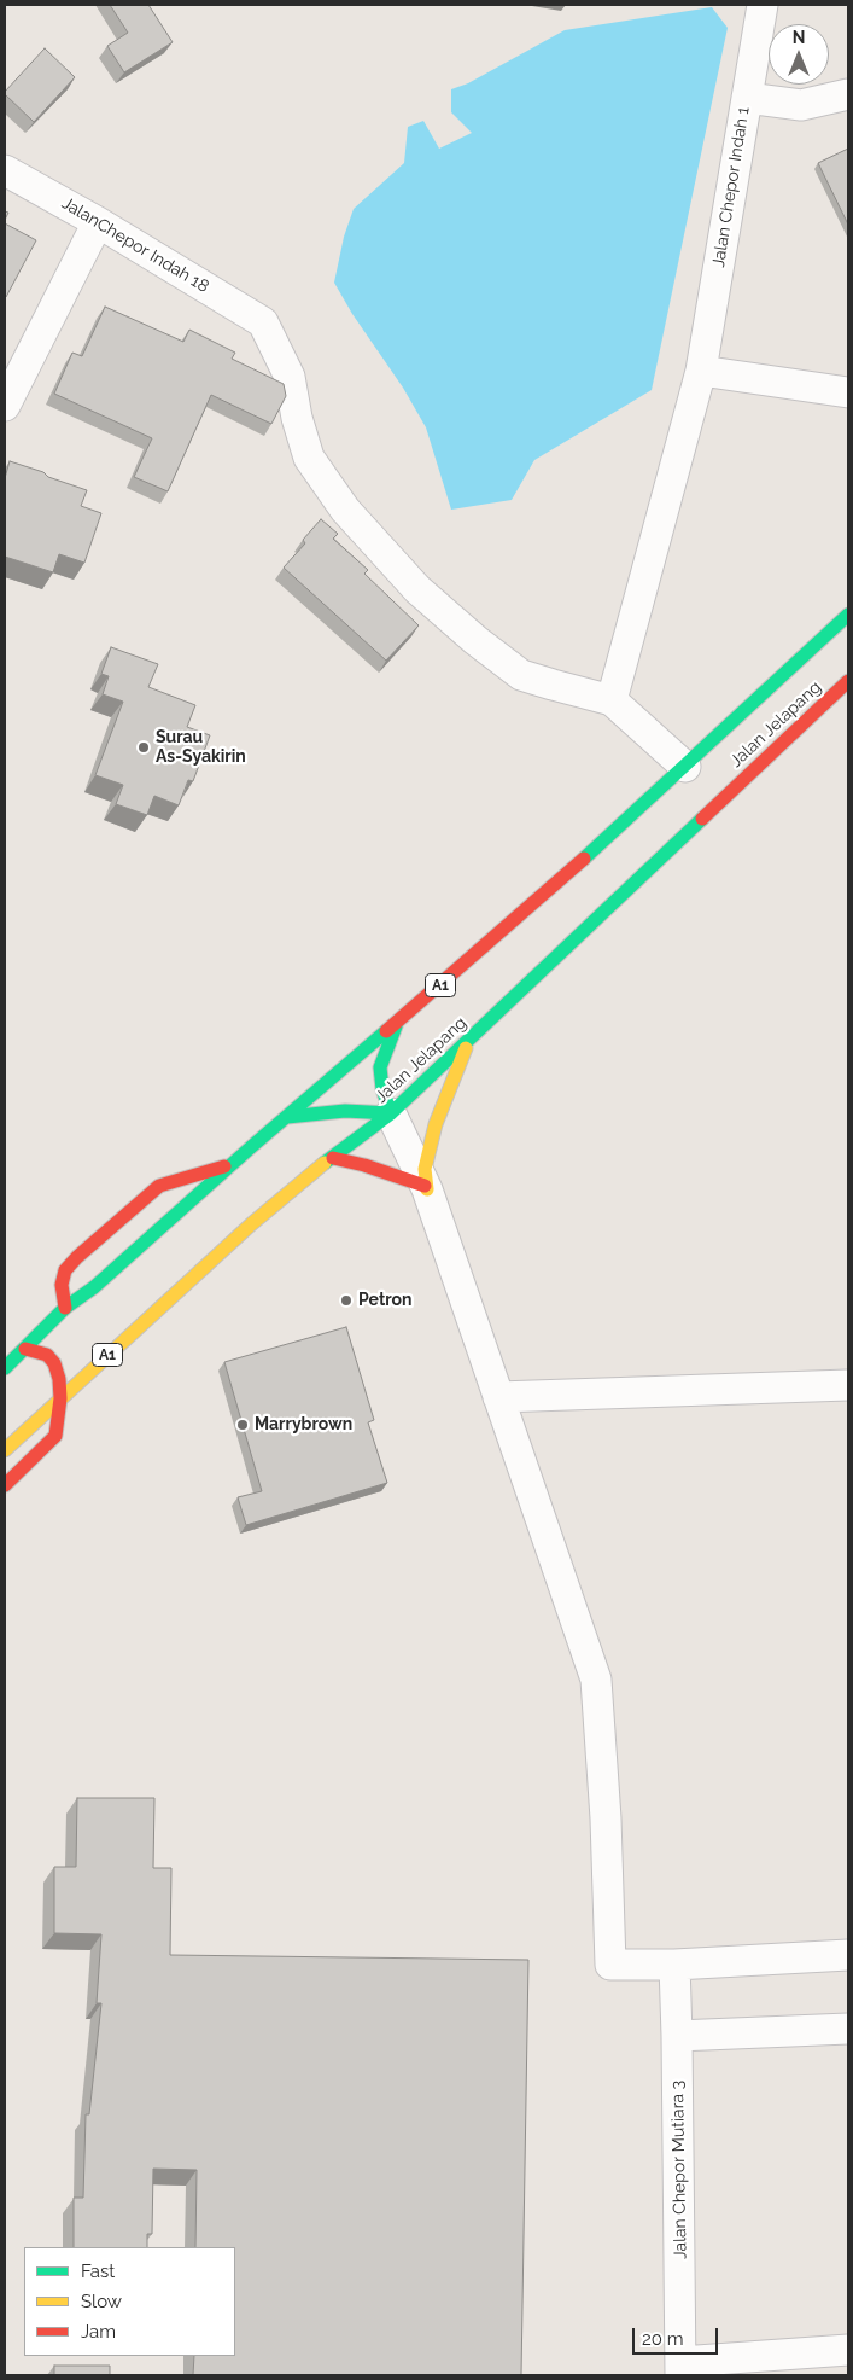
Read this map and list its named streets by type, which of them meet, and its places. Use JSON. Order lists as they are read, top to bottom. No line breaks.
{"streets":{"main road":["Jalan Jelapang","A1"],"street":["Jalan Chepor Indah 1","JalanChepor Indah 18","Jalan Chepor Mutiara 3"]},"crossings":[["Jalan Chepor Indah 1","JalanChepor Indah 18"]],"places":["Surau As-Syakirin","Petron","Marrybrown"],"legend":["Fast","Slow","Jam"],"scale_bar":"20 m","north":"top"}
